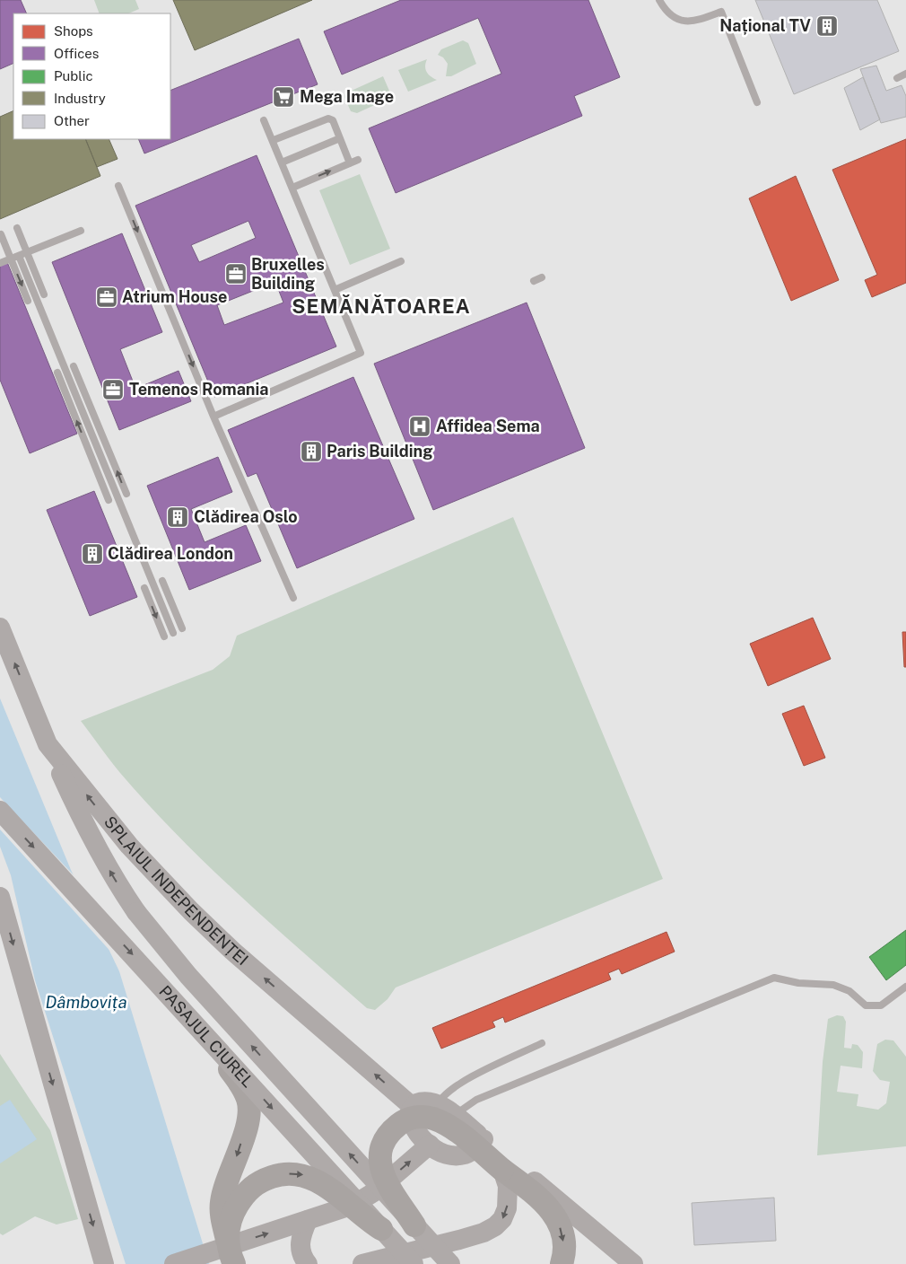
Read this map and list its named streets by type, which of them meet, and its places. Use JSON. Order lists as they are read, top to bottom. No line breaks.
{"streets":{"main road":["SPLAIUL INDEPENDENȚEI","PASAJUL CIUREL"]},"crossings":[["SPLAIUL INDEPENDENȚEI","PASAJUL CIUREL"]],"one_way":["SPLAIUL INDEPENDENȚEI"],"districts":["SEMĂNĂTOAREA"],"water":["Dâmbovița"],"places":{"building":["Național TV","Paris Building","Clădirea Oslo","Clădirea London"],"supermarket":["Mega Image"],"office":["Bruxelles Building","Atrium House","Temenos Romania"],"hospital":["Affidea Sema"]},"legend":["Shops","Offices","Public","Industry","Other"]}
